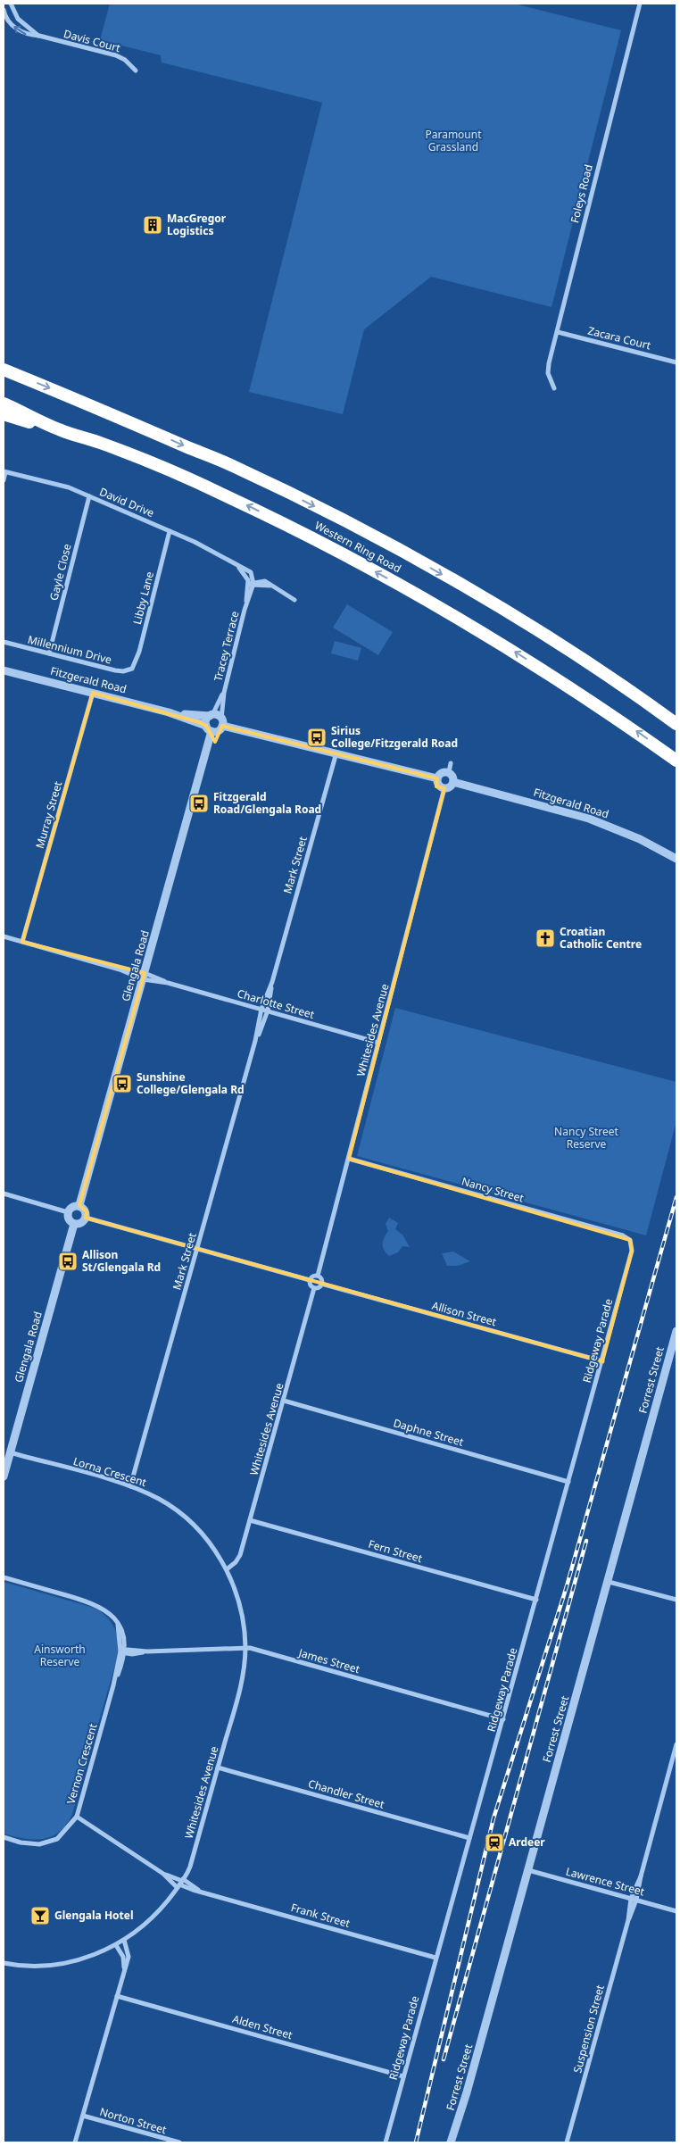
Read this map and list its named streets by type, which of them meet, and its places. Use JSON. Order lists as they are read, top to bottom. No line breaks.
{"streets":{"highway":["Western Ring Road"],"street":["Davis Court","Foleys Road","Zacara Court","David Drive","Gayle Close","Libby Lane","Tracey Terrace","Millennium Drive","Fitzgerald Road","Murray Street","Mark Street","Glengala Road","Charlotte Street","Whitesides Avenue","Nancy Street","Allison Street","Ridgeway Parade","Forrest Street","Daphne Street","Lorna Crescent","Fern Street","James Street","Vernon Crescent","Chandler Street","Lawrence Street","Frank Street","Alden Street","Suspension Street","Norton Street"]},"crossings":[["Foleys Road","Zacara Court"],["David Drive","Gayle Close"],["David Drive","Libby Lane"],["David Drive","Tracey Terrace"],["Gayle Close","Millennium Drive"],["Libby Lane","Millennium Drive"],["Tracey Terrace","Fitzgerald Road"],["Tracey Terrace","Glengala Road"],["Fitzgerald Road","Murray Street"],["Fitzgerald Road","Glengala Road"],["Fitzgerald Road","Whitesides Avenue"],["Murray Street","Charlotte Street"],["Mark Street","Charlotte Street"],["Mark Street","Lorna Crescent"],["Glengala Road","Charlotte Street"],["Glengala Road","Lorna Crescent"],["Charlotte Street","Whitesides Avenue"],["Whitesides Avenue","Nancy Street"],["Whitesides Avenue","Allison Street"],["Whitesides Avenue","Daphne Street"],["Whitesides Avenue","Lorna Crescent"],["Whitesides Avenue","Fern Street"],["Whitesides Avenue","James Street"],["Whitesides Avenue","Chandler Street"],["Whitesides Avenue","Frank Street"],["Nancy Street","Ridgeway Parade"],["Allison Street","Ridgeway Parade"],["Ridgeway Parade","Daphne Street"],["Ridgeway Parade","Fern Street"],["Ridgeway Parade","James Street"],["Ridgeway Parade","Chandler Street"],["Ridgeway Parade","Frank Street"],["Ridgeway Parade","Alden Street"],["Forrest Street","Lawrence Street"],["Lorna Crescent","James Street"],["James Street","Vernon Crescent"],["Vernon Crescent","Frank Street"],["Lawrence Street","Suspension Street"]],"parks":["Paramount Grassland","Nancy Street Reserve","Ainsworth Reserve"],"places":{"building":["MacGregor Logistics"],"bus stop":["Sirius College/Fitzgerald Road","Fitzgerald Road/Glengala Road","Sunshine College/Glengala Rd","Allison St/Glengala Rd"],"church":["Croatian Catholic Centre"],"station":["Ardeer"],"bar":["Glengala Hotel"]}}
